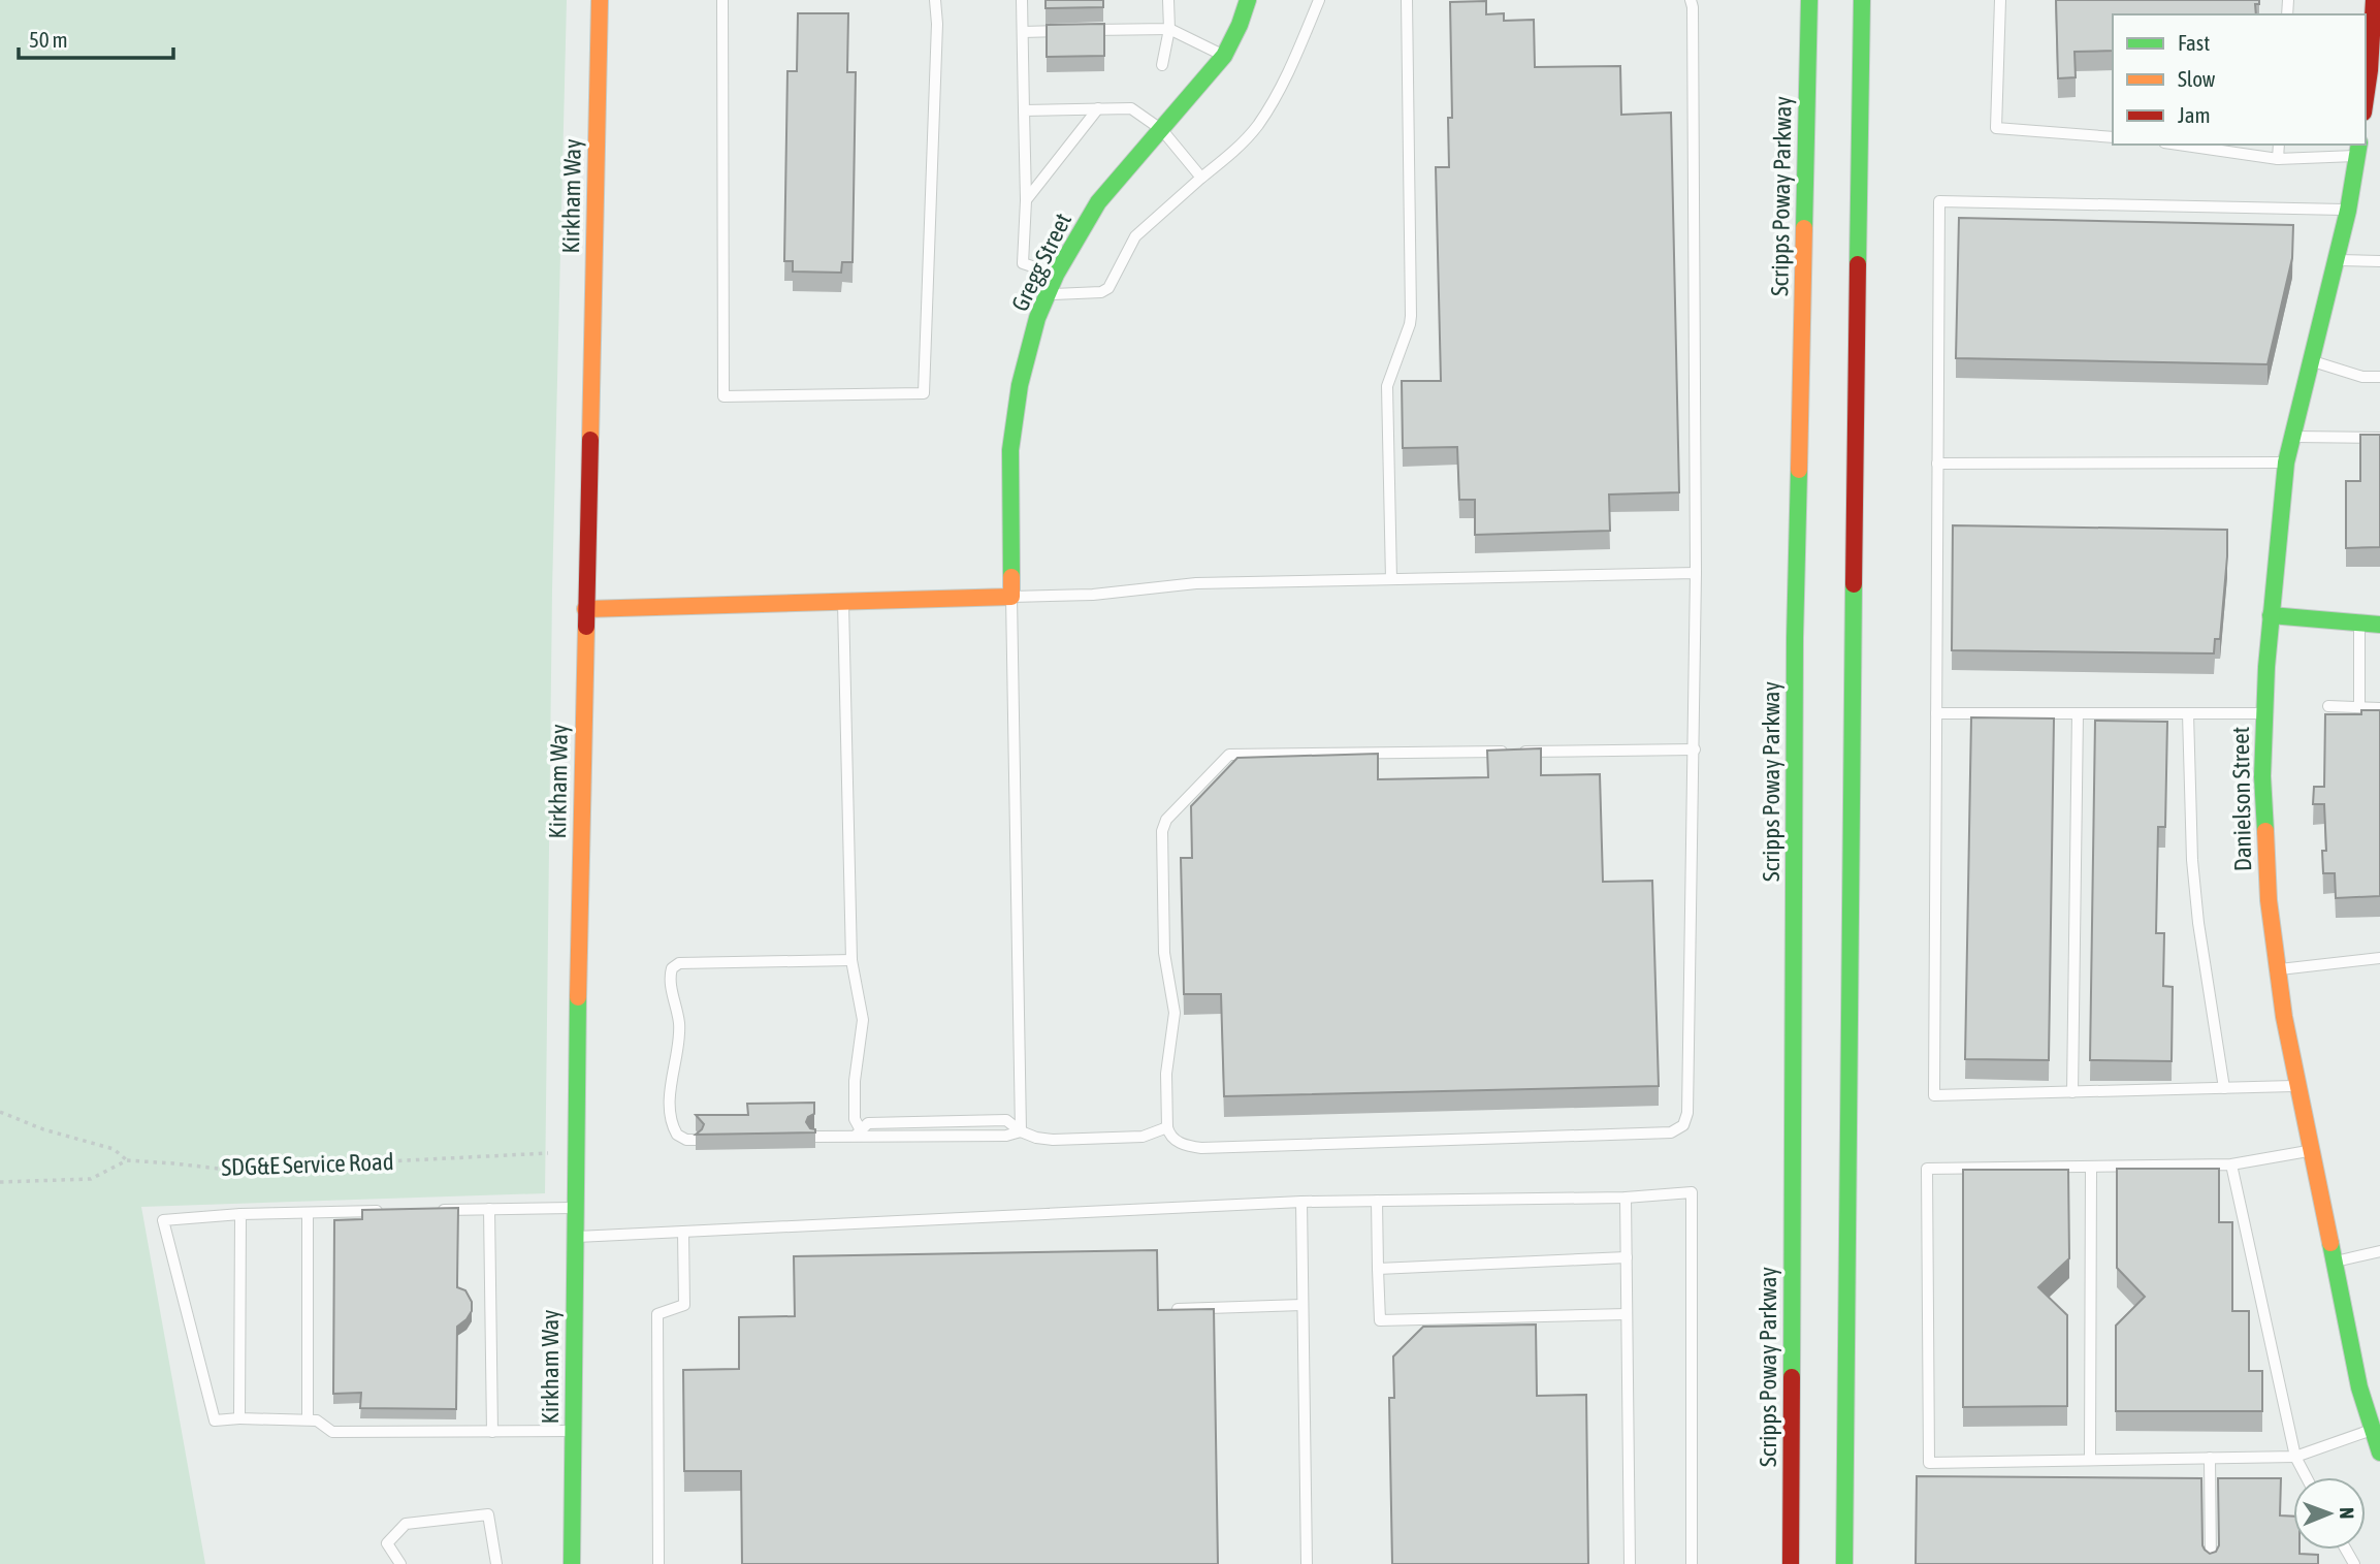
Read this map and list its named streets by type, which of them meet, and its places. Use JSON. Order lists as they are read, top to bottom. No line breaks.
{"streets":{"main road":["Kirkham Way","Scripps Poway Parkway","Gregg Street","Danielson Street"],"path":["SDG&E Service Road"]},"crossings":[["Kirkham Way","SDG&E Service Road"]],"legend":["Fast","Slow","Jam"],"scale_bar":"50 m","north":"right"}
